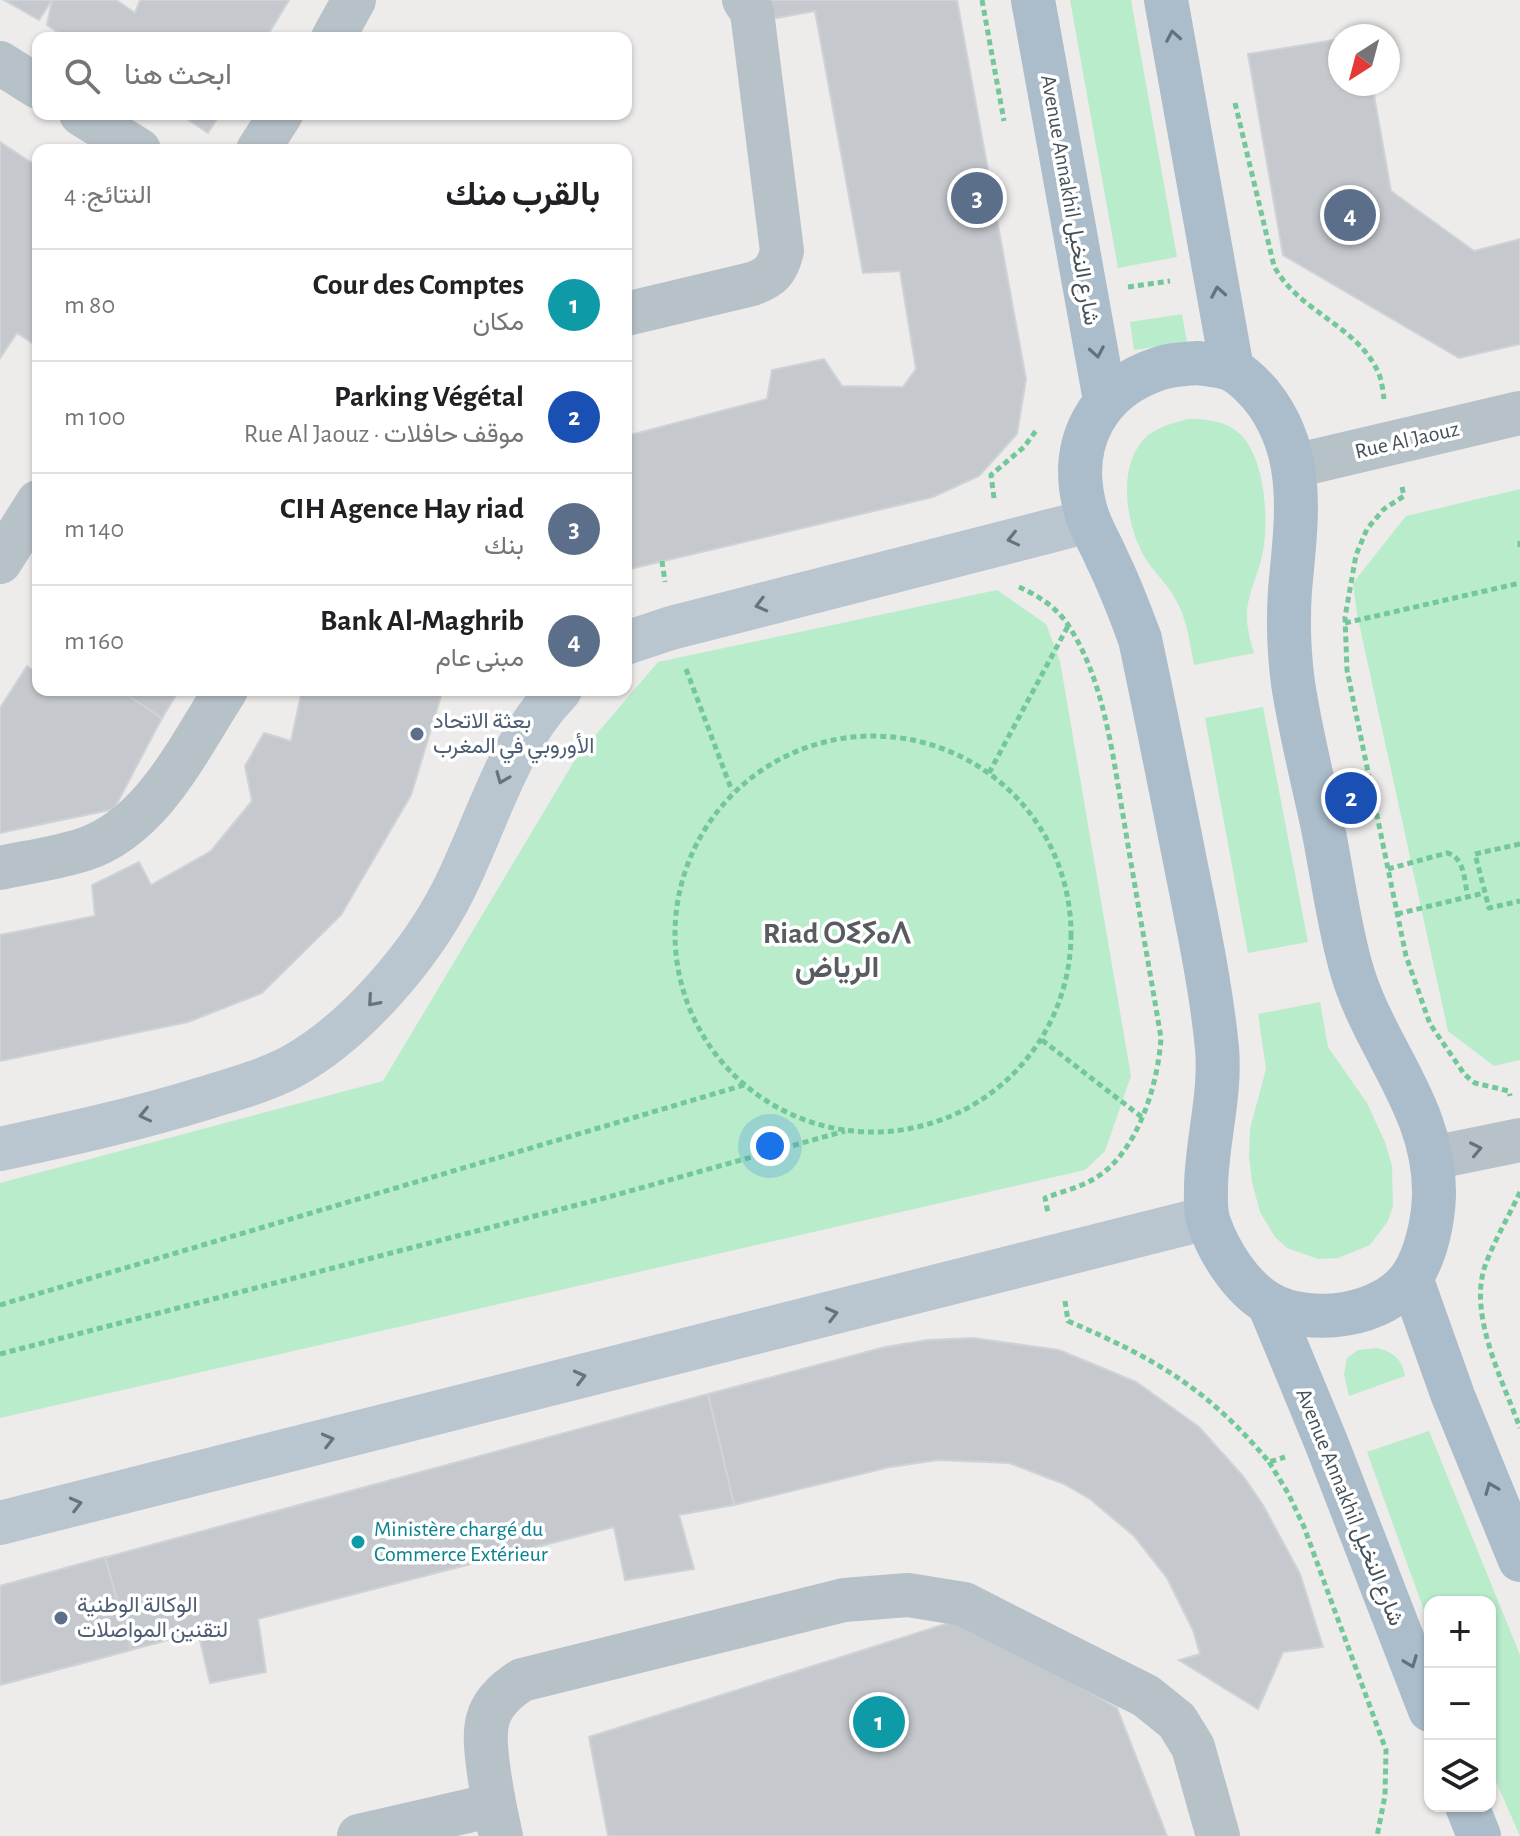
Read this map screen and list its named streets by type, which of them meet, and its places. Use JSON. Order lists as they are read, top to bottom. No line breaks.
{"streets":{"main road":["Avenue Annakhil شارع النخيل"],"street":["Rue Al Jaouz"]},"districts":["Riad ⵔⵉⵢⴰⴷ الرياض"],"places":["بعثة الاتحاد الأوروبي في المغرب","Ministère chargé du Commerce Extérieur","الوكالة الوطنية لتقنين المواصلات"],"north":"bottom left","page":{"search":"ابحث هنا","heading":["بالقرب منك","النتائج: 4"],"pins":["3","4","2","1"],"list":[{"mark":"1","name":"Cour des Comptes","note":"مكان","value":"80 m"},{"mark":"2","name":"Parking Végétal","note":"موقف حافلات · Rue Al Jaouz","value":"100 m"},{"mark":"3","name":"CIH Agence Hay riad","note":"بنك","value":"140 m"},{"mark":"4","name":"Bank Al-Maghrib","note":"مبنى عام","value":"160 m"}],"map_buttons":["+","−"]}}
